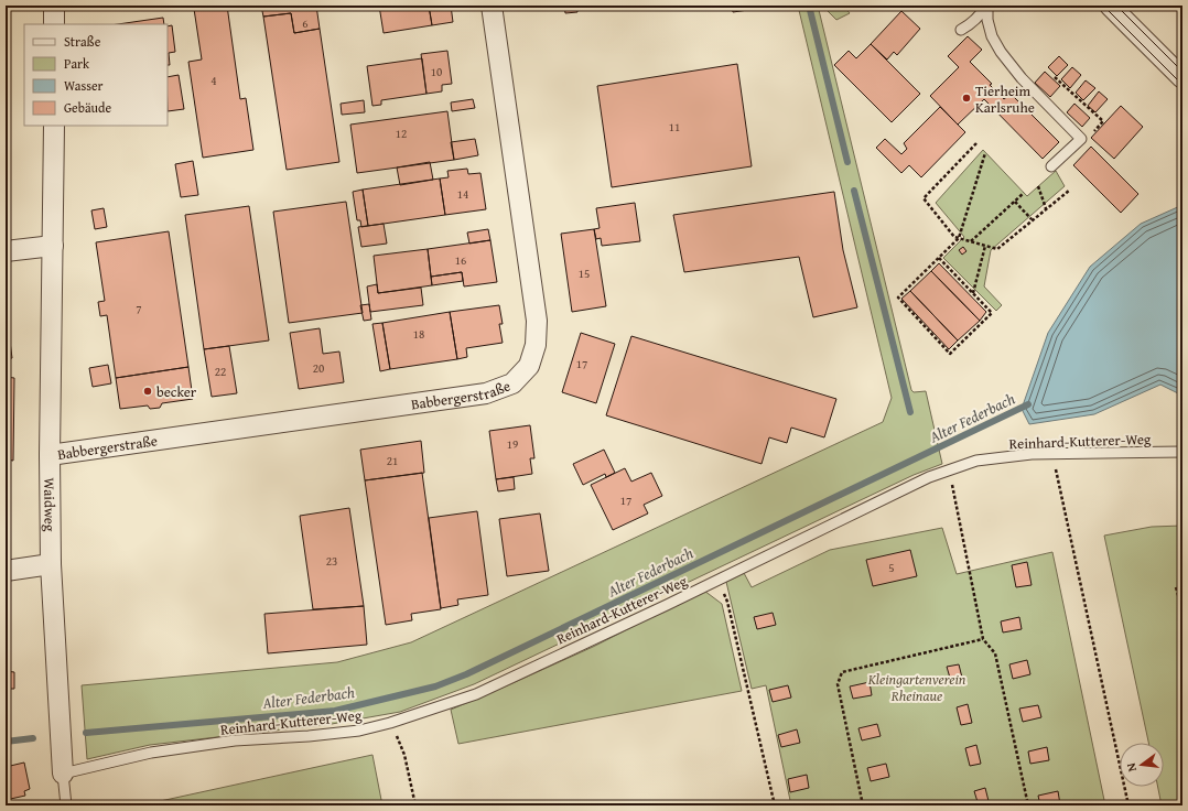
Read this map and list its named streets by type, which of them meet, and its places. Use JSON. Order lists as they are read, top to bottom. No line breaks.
{"streets":{"street":["Babbergerstraße","Waidweg"],"lane":["Reinhard-Kutterer-Weg"]},"crossings":[["Babbergerstraße","Waidweg"],["Reinhard-Kutterer-Weg","Waidweg"]],"water":["Alter Federbach"],"parks":["Kleingartenverein Rheinaue"],"places":["Tierheim Karlsruhe","becker"],"house_numbers":["6","10","4","11","12","14","16","15","7","18","17","20","22","19","21","17","23","5"],"legend":["Straße","Park","Wasser","Gebäude"],"north":"left"}
